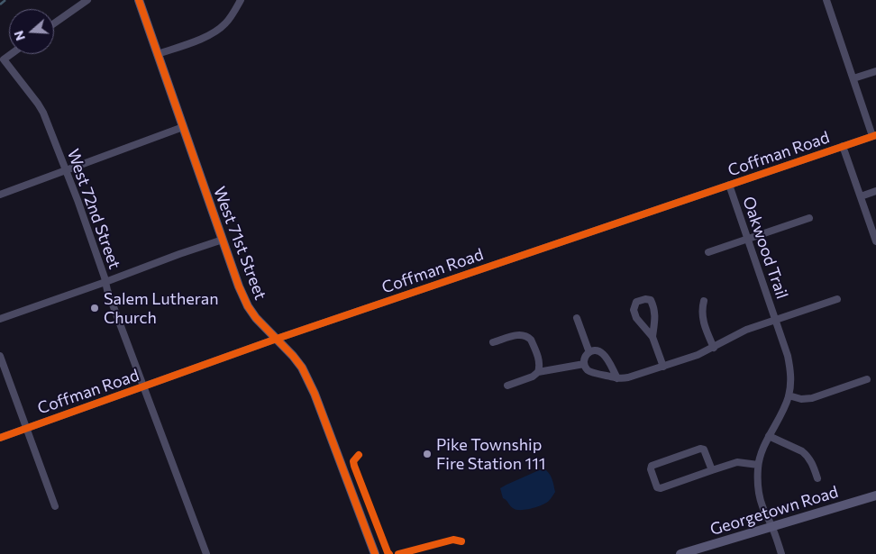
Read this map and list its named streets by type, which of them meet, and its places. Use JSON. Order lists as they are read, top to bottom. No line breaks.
{"streets":{"main road":["West 71st Street","Georgetown Road"],"street":["Coffman Road","West 72nd Street","Oakwood Trail"]},"crossings":[["Coffman Road","West 72nd Street"],["Coffman Road","West 71st Street"],["Coffman Road","Oakwood Trail"],["Oakwood Trail","Georgetown Road"]],"places":["Salem Lutheran Church","Pike Township Fire Station 111"],"north":"left"}
